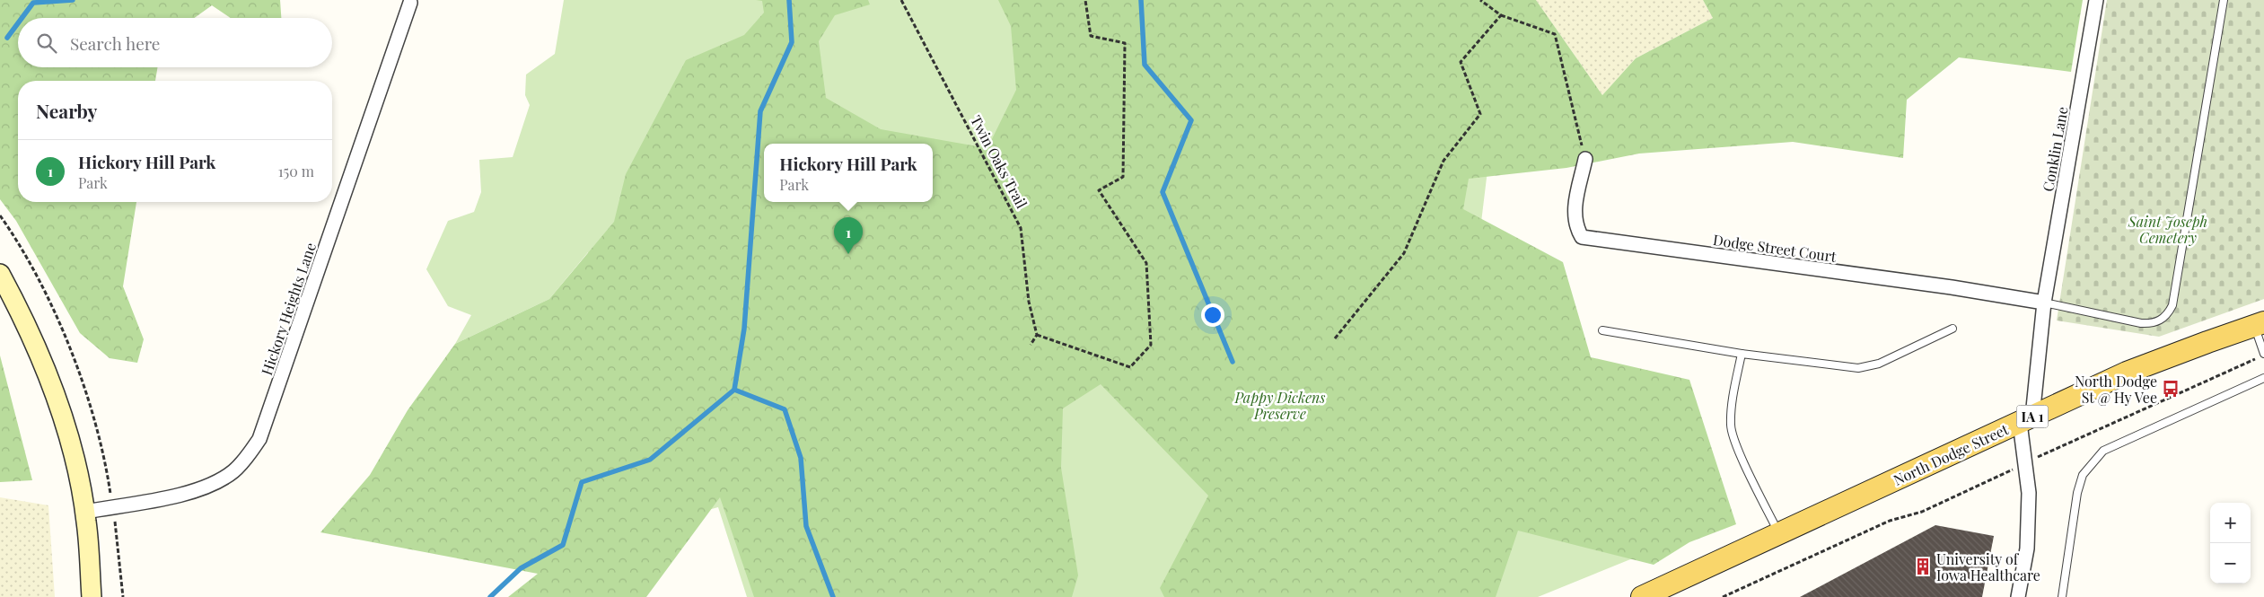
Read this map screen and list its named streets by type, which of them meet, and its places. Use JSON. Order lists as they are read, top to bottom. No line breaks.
{"streets":{"main road":["IA 1","North Dodge Street"],"street":["Conklin Lane","Dodge Street Court","Hickory Heights Lane"],"path":["Twin Oaks Trail"]},"crossings":[["Conklin Lane","Dodge Street Court"],["Conklin Lane","North Dodge Street"]],"parks":["Saint Joseph Cemetery","Pappy Dickens Preserve"],"places":{"bus stop":["North Dodge St @ Hy Vee"],"building":["University of Iowa Healthcare"]},"page":{"search":"Search here","heading":"Nearby","list":[{"mark":"1","name":"Hickory Hill Park","note":"Park","value":"150 m"}],"popup":["Hickory Hill Park","Park"],"pins":"1","map_buttons":["+","−"]}}
